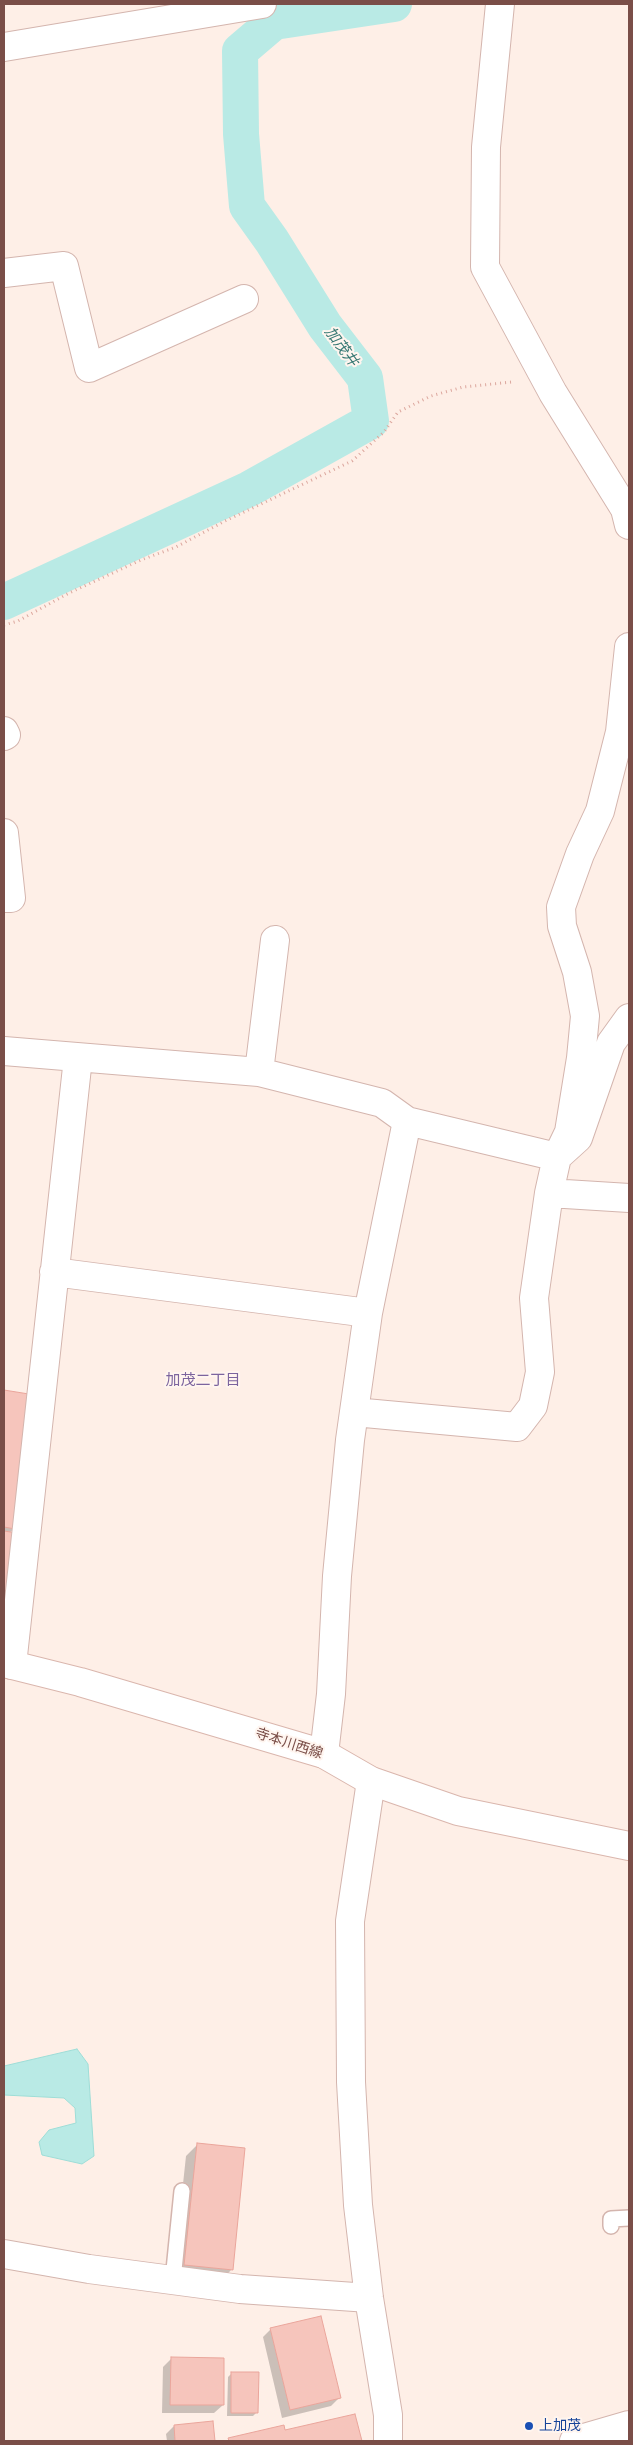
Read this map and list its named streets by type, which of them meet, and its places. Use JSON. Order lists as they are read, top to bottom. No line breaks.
{"streets":{"street":["寺本川西線"]},"districts":["加茂二丁目"],"water":["加茂井"],"places":["上加茂"]}
